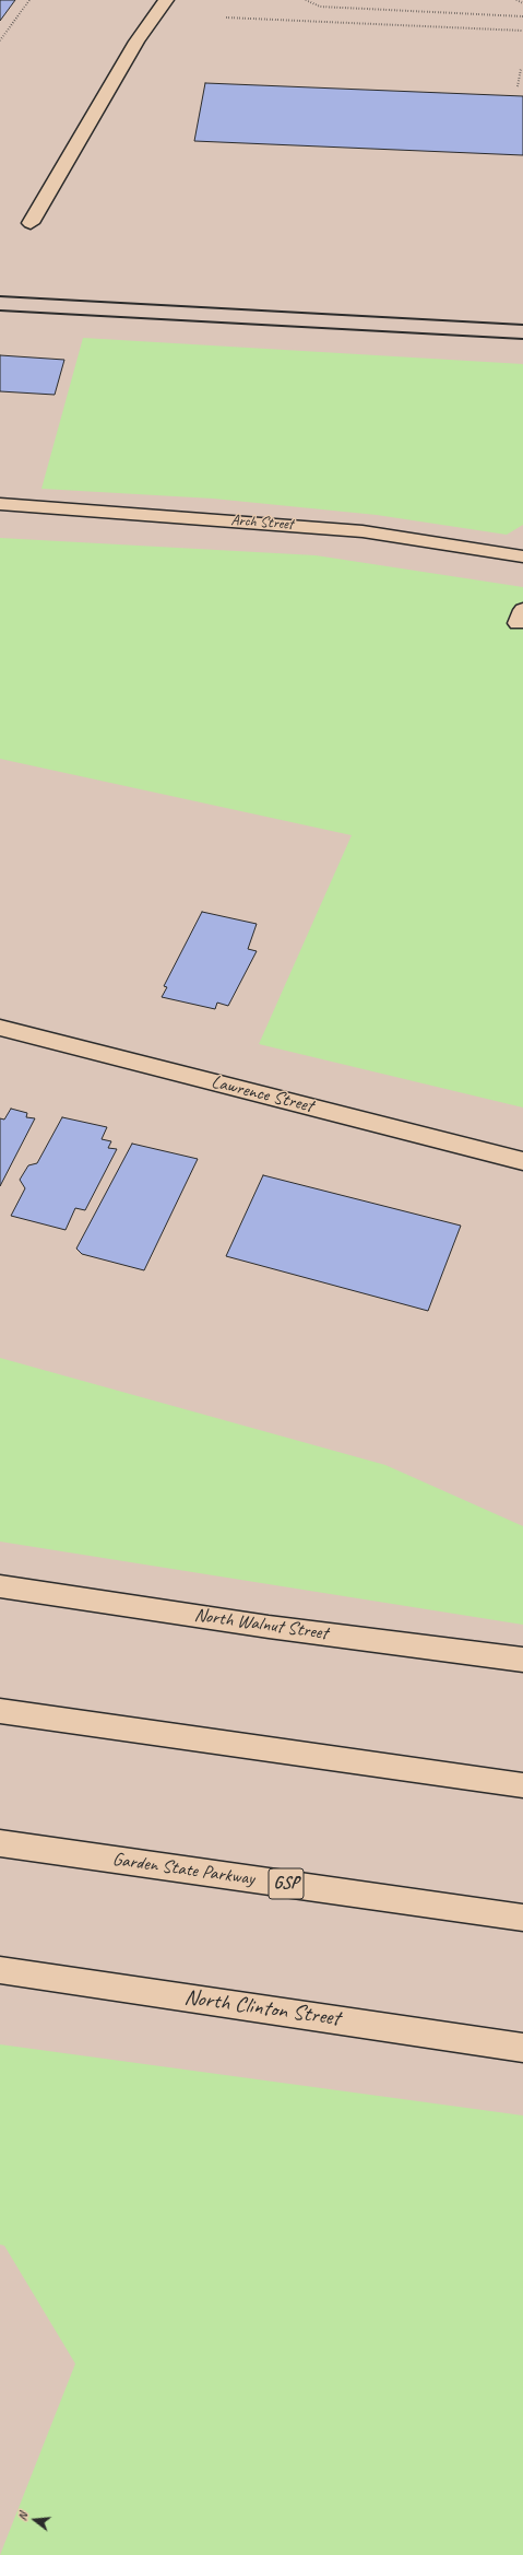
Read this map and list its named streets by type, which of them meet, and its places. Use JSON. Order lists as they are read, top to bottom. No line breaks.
{"streets":{"main road":["Arch Street","Lawrence Street","North Walnut Street","Garden State Parkway","GSP","North Clinton Street"]},"north":"left"}
